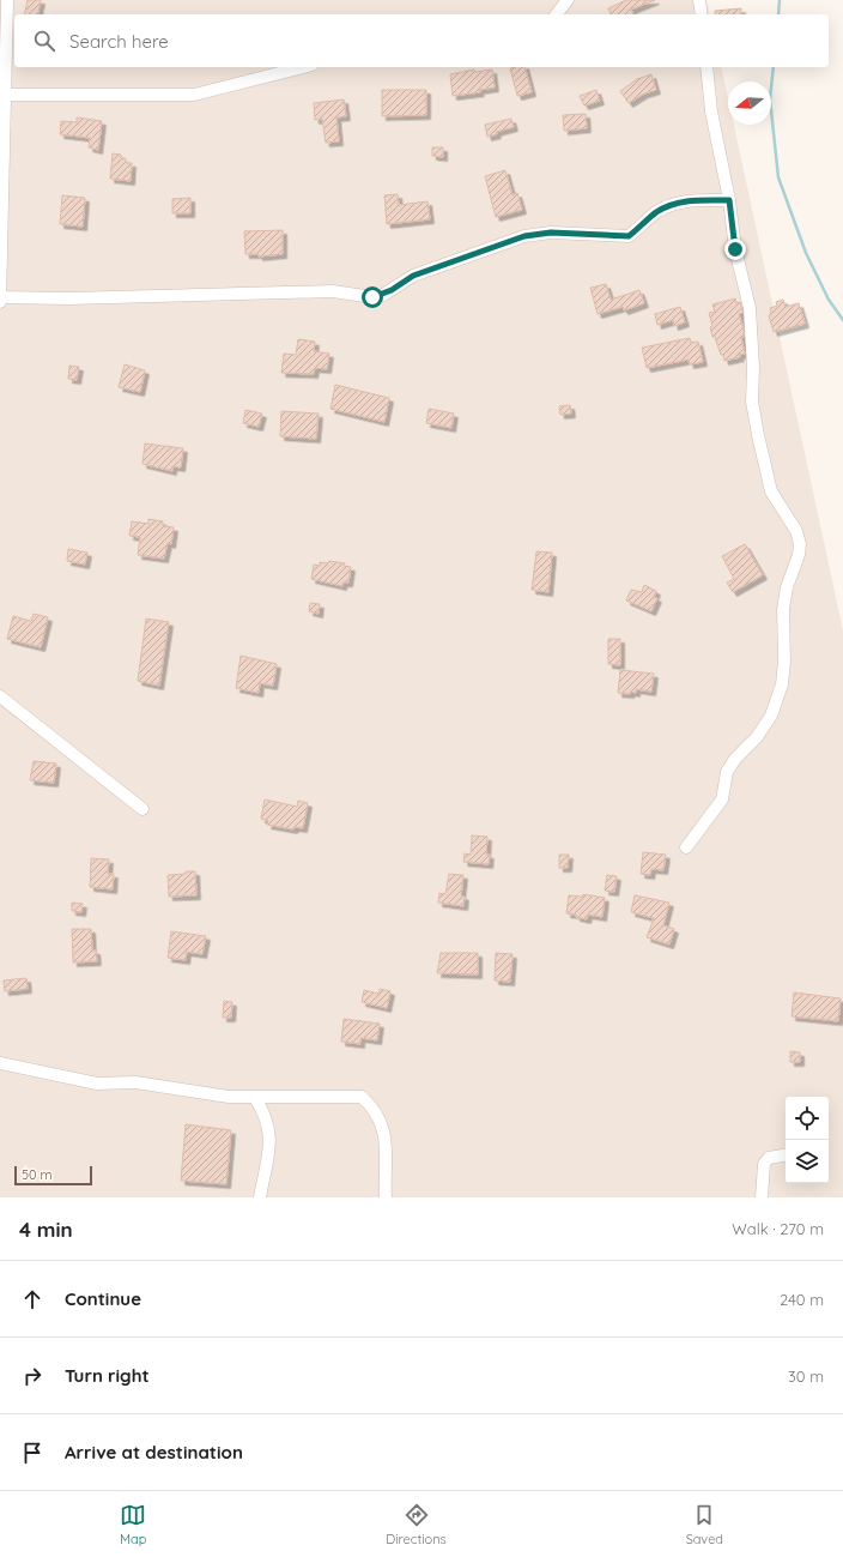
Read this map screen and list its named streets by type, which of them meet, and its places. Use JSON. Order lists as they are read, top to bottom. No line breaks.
{"scale_bar":"50 m","north":"left","page":{"search":"Search here","scale":"50 m","heading":["4 min","Walk · 270 m"],"list":[["Continue","240 m"],["Turn right","30 m"],"Arrive at destination"],"nav":["Map","Directions","Saved"]}}
